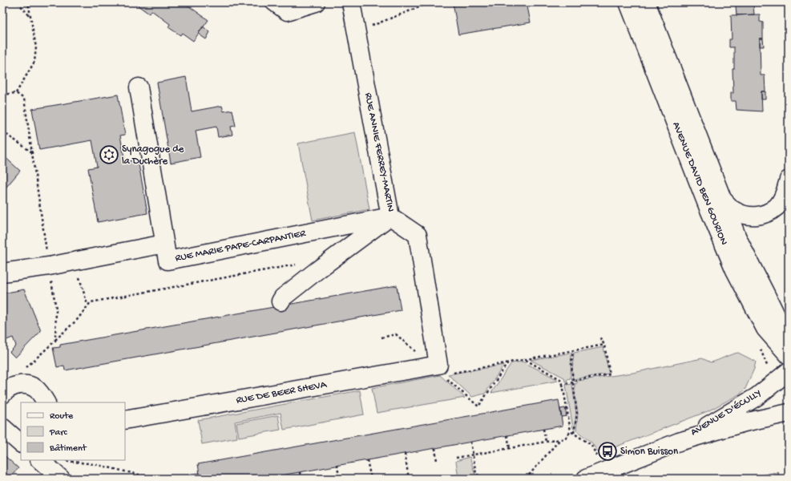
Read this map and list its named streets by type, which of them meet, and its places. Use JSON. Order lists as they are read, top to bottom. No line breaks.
{"streets":{"street":["RUE ANNIE FERREY-MARTIN","AVENUE DAVID BEN GOURION","RUE MARIE PAPE-CARPANTIER","RUE DE BEER SHEVA","AVENUE D'ÉCULLY"]},"crossings":[["RUE ANNIE FERREY-MARTIN","RUE MARIE PAPE-CARPANTIER"],["RUE ANNIE FERREY-MARTIN","RUE DE BEER SHEVA"]],"places":{"synagogue":["Synagogue de la Duchère"],"bus stop":["Simon Buisson"]},"legend":["Route","Parc","Bâtiment"]}
